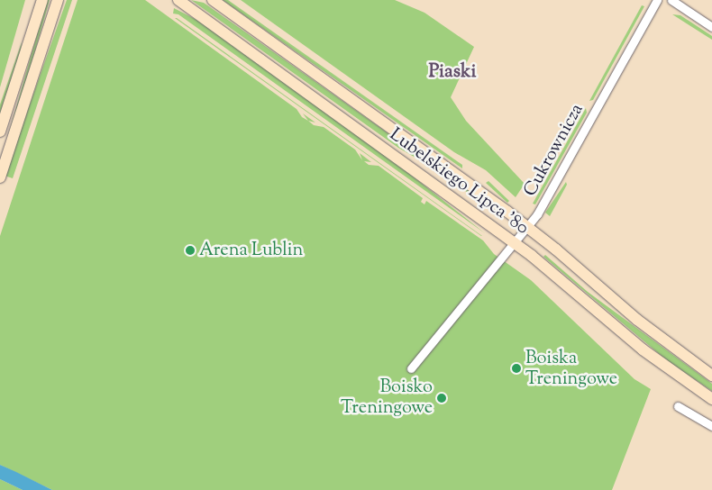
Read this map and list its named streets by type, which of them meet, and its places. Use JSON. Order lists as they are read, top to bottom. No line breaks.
{"streets":{"main road":["Lubelskiego Lipca '80"],"street":["Cukrownicza"]},"crossings":[["Cukrownicza","Lubelskiego Lipca '80"]],"districts":["Piaski"],"places":["Arena Lublin","Boiska Treningowe","Boisko Treningowe"]}
